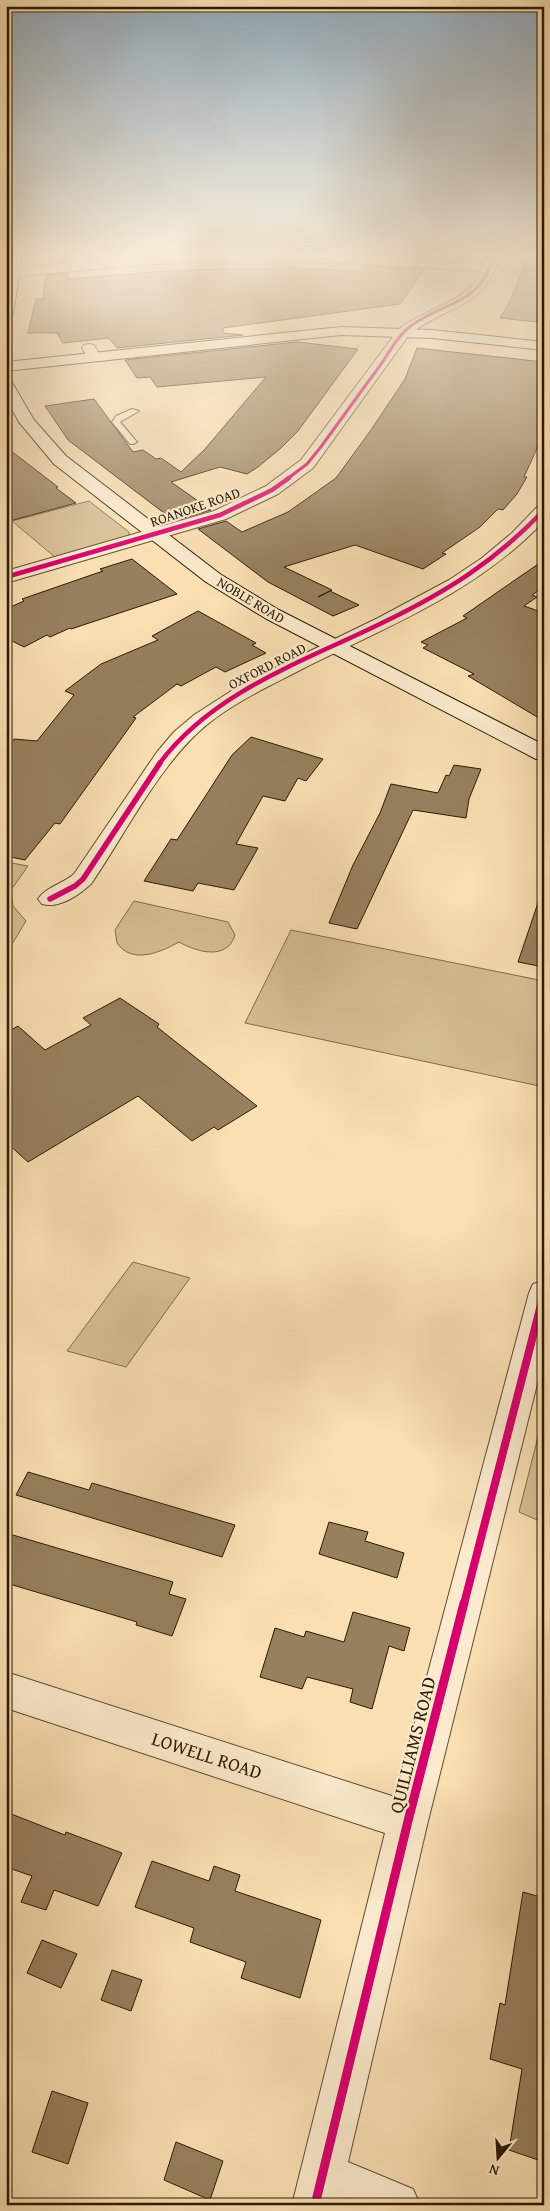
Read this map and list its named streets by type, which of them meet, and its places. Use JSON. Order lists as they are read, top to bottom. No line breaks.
{"streets":{"street":["ROANOKE ROAD","NOBLE ROAD","OXFORD ROAD","QUILLIAMS ROAD","LOWELL ROAD"]},"crossings":[["ROANOKE ROAD","NOBLE ROAD"],["NOBLE ROAD","OXFORD ROAD"],["QUILLIAMS ROAD","LOWELL ROAD"]],"north":"bottom"}
